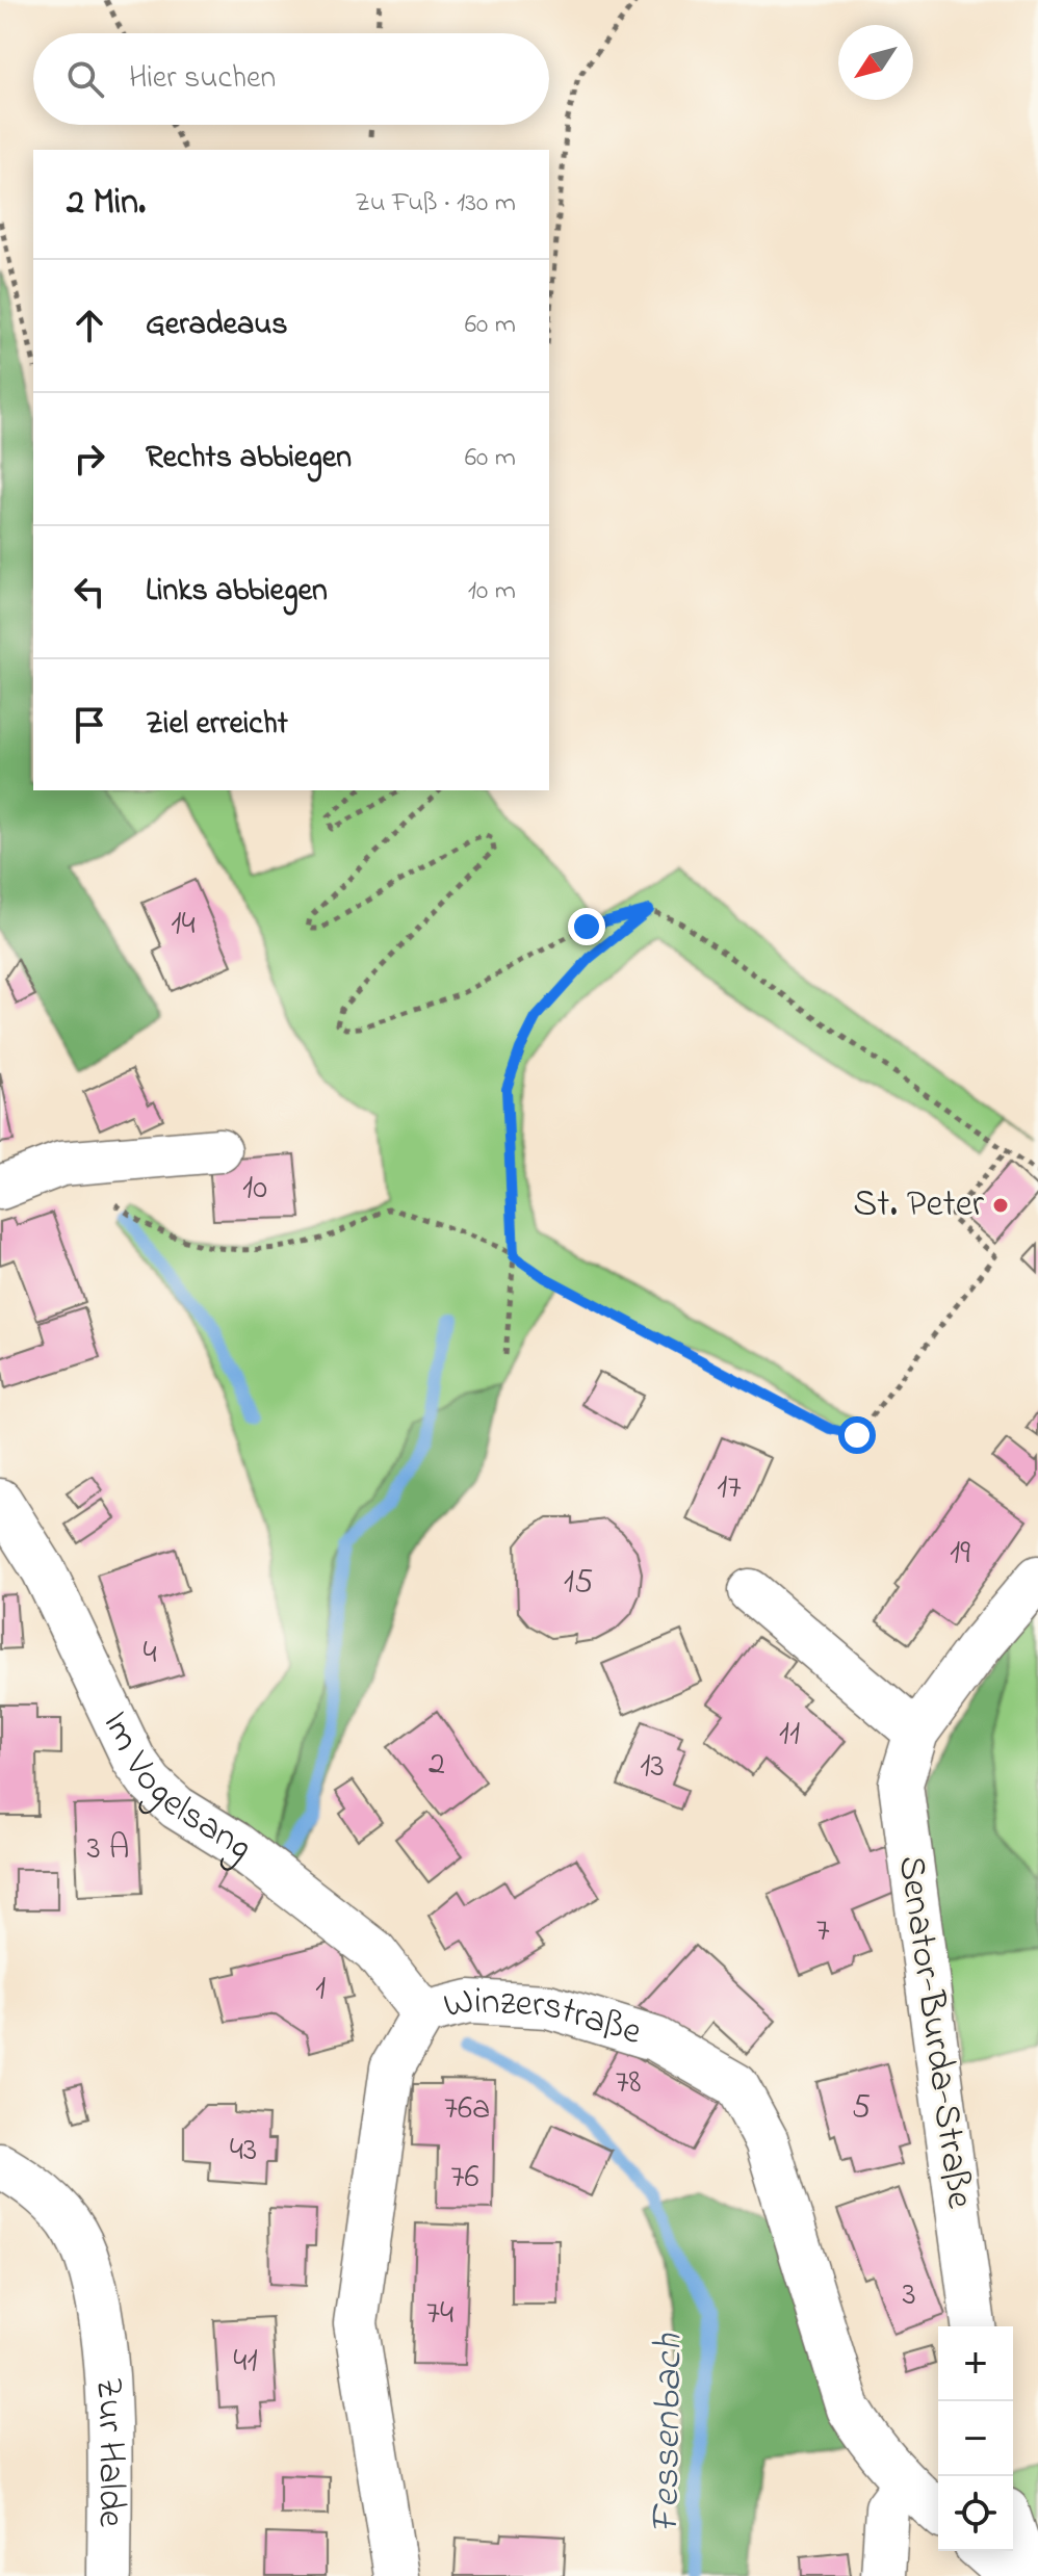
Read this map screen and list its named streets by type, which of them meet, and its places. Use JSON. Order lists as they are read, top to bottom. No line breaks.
{"streets":{"street":["Im Vogelsang","Winzerstraße","Senator-Burda-Straße","Zur Halde"]},"crossings":[["Im Vogelsang","Winzerstraße"]],"water":["Fessenbach"],"places":["St. Peter"],"house_numbers":["14","10","17","19","15","4","11","2","13","3 A","7","1","78","5","76a","43","76","3","74","41"],"north":"bottom left","page":{"search":"Hier suchen","heading":["2 Min.","Zu Fuß · 130 m"],"list":[["Geradeaus","60 m"],["Rechts abbiegen","60 m"],["Links abbiegen","10 m"],"Ziel erreicht"],"map_buttons":["+","−"]}}
